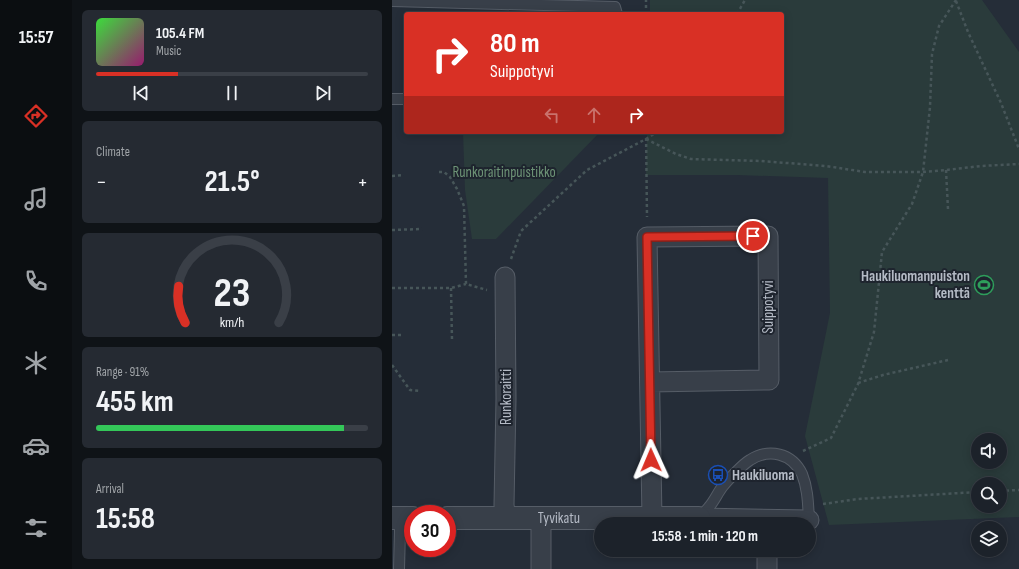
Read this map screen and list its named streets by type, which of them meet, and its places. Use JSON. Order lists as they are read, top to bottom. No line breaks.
{"streets":{"street":["Suippotyvi","Runkoraitti","Tyvikatu"]},"crossings":[["Runkoraitti","Tyvikatu"]],"parks":["Runkoraitinpuistikko"],"places":{"sports":["Haukiluomanpuiston kenttä"],"bus stop":["Haukiluoma"]},"page":{"tabs":"15:57","turn":["80 m","Suippotyvi"],"song":["105.4 FM","Music"],"tile":["Climate",["Range · 91%","455 km"],["Arrival","15:58"]],"heat":["−","21.5°","+"],"limit":"30","trip":"15:58 · 1 min · 120 m","gauge":["23","km/h"]}}
